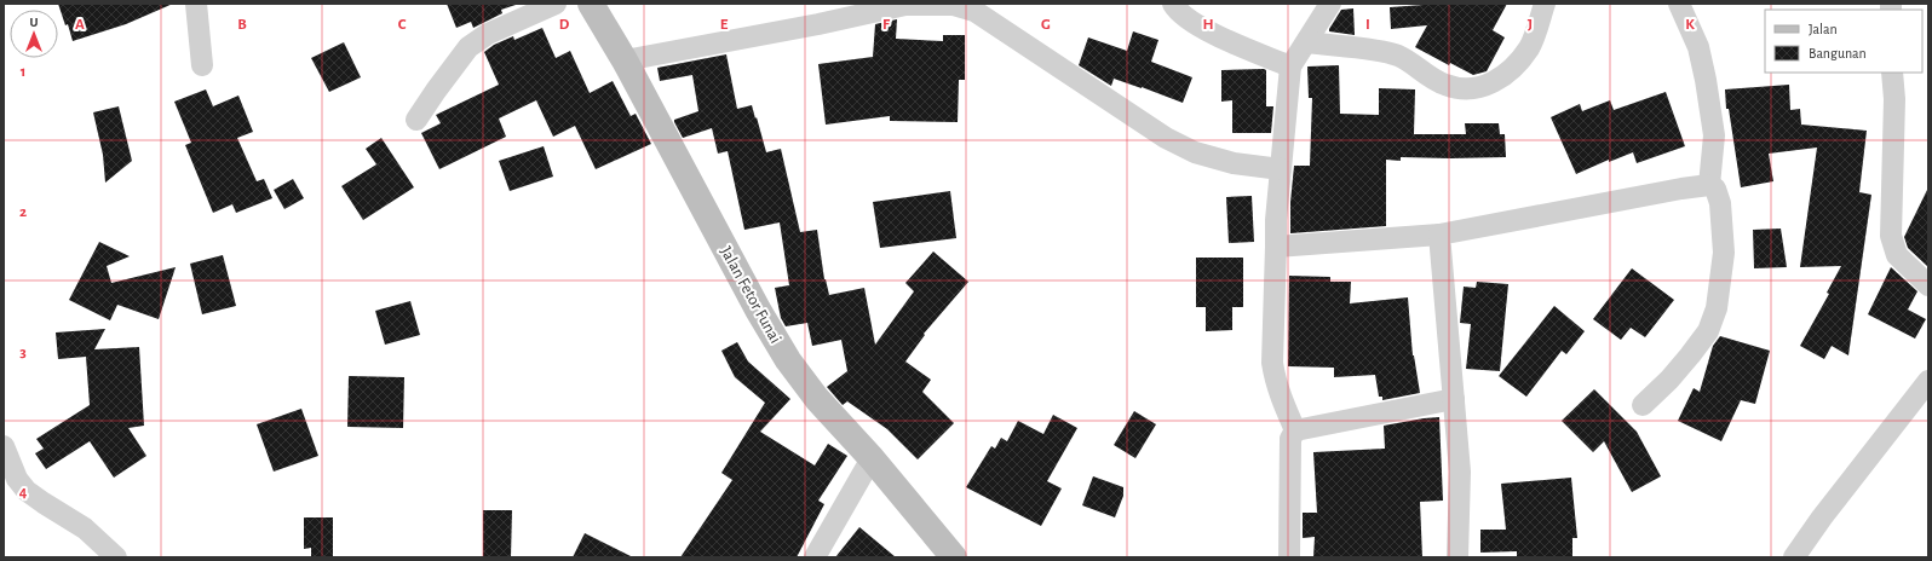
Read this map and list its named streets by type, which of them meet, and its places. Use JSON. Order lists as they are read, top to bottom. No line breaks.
{"streets":{"street":["Jalan Fetor Funai"]},"legend":["Jalan","Bangunan"],"north":"top","grid":{"columns":["A","B","C","D","E","F","G","H","I","J","K"],"rows":["1","2","3","4"]}}
